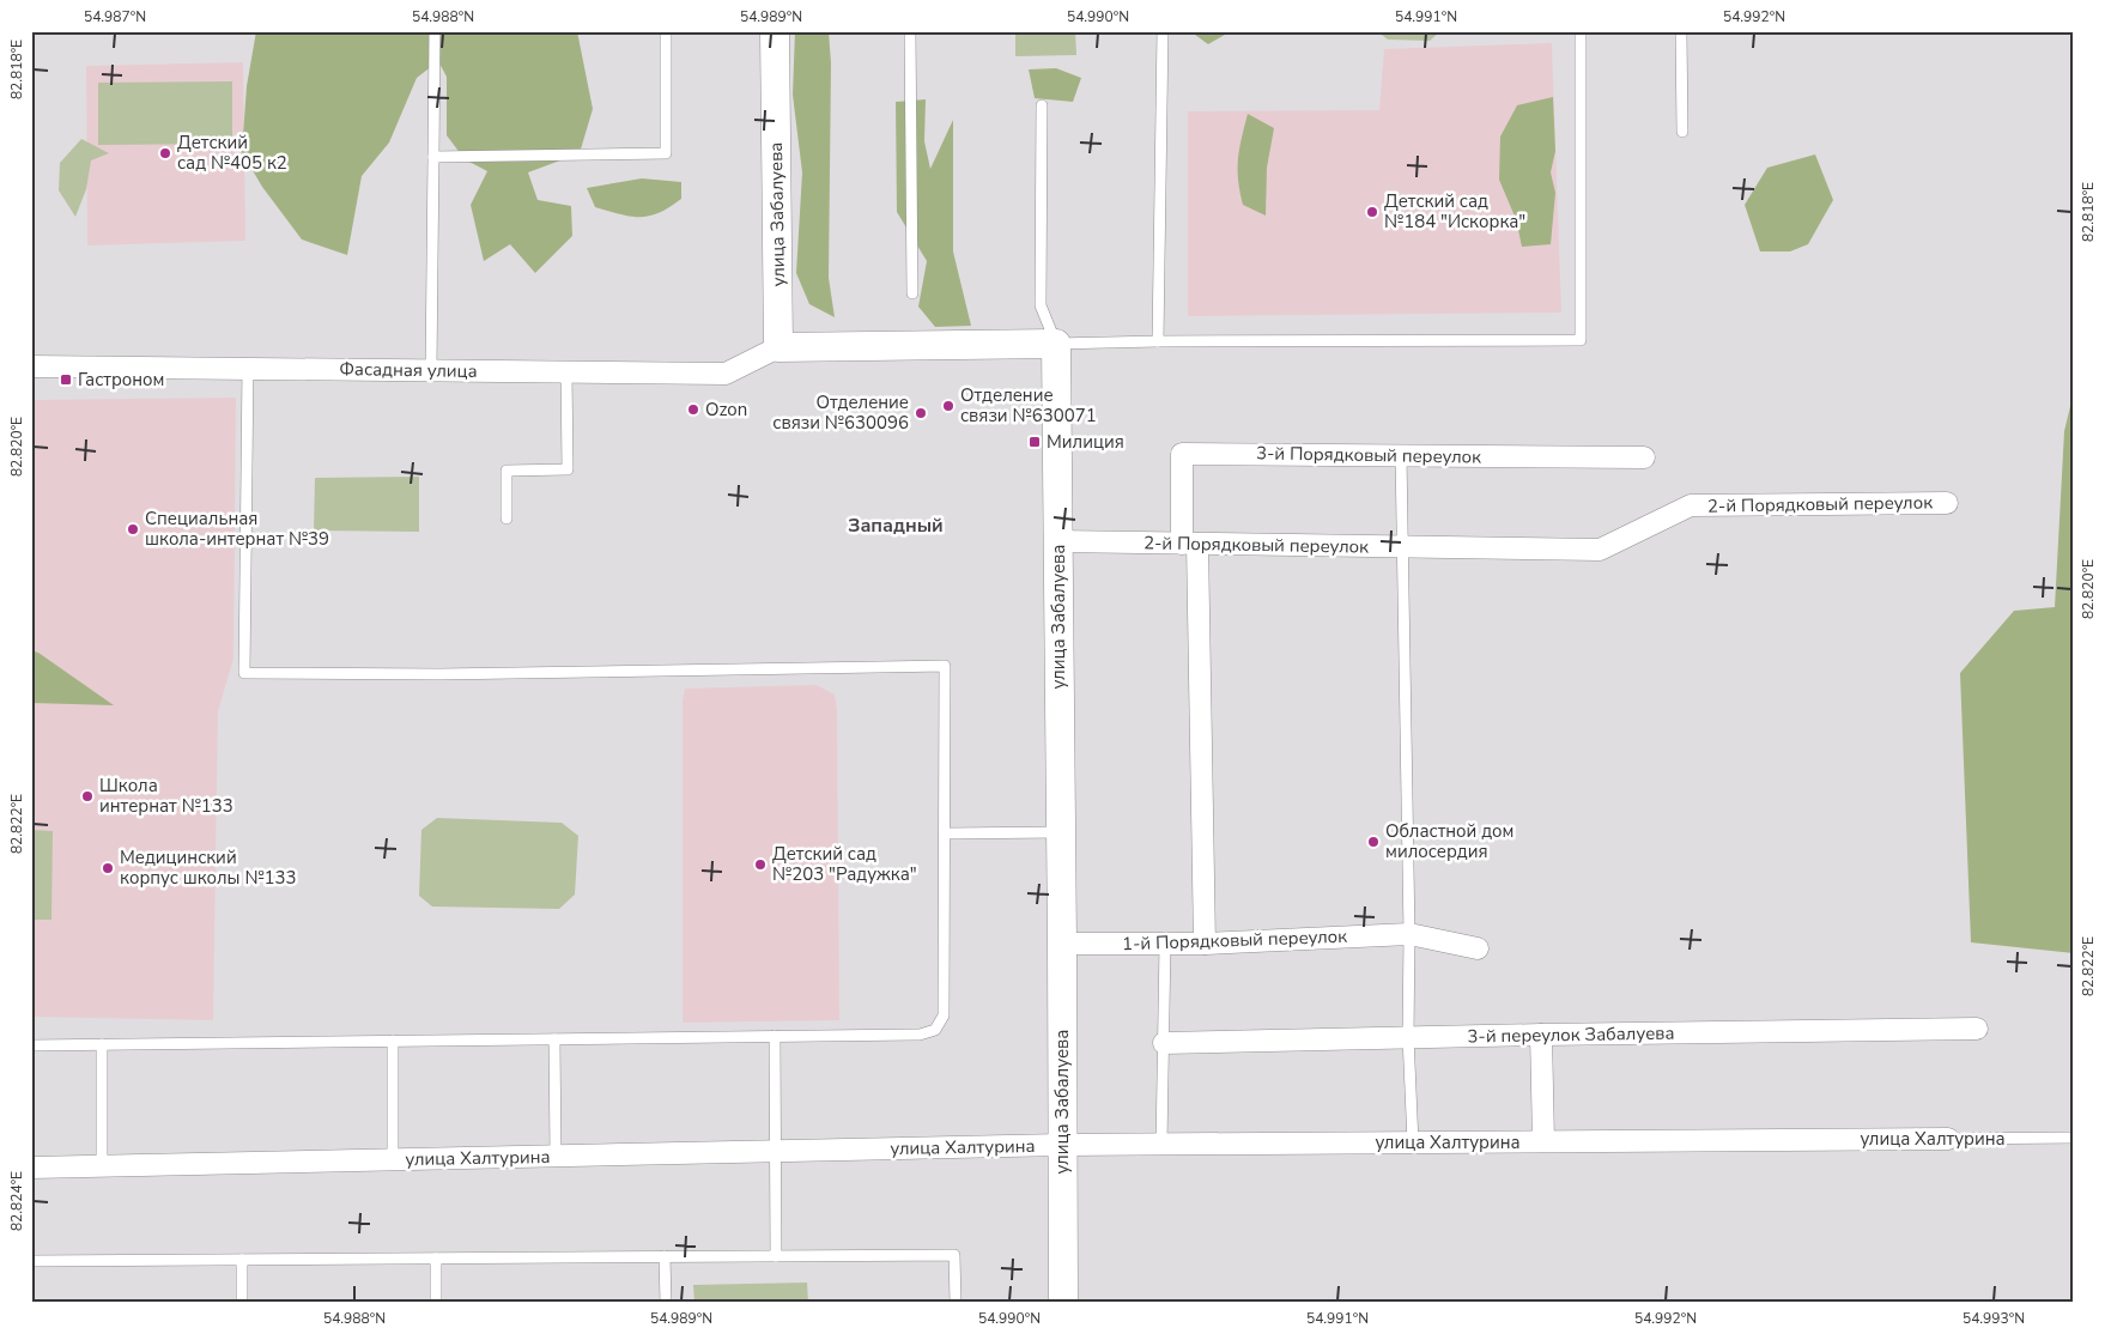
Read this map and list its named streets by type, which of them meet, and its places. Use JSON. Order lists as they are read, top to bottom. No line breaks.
{"streets":{"street":["улица Забалуева","Фасадная улица","3-й Порядковый переулок","2-й Порядковый переулок","1-й Порядковый переулок","3-й переулок Забалуева","улица Халтурина"]},"crossings":[["улица Забалуева","Фасадная улица"],["улица Забалуева","2-й Порядковый переулок"],["улица Забалуева","1-й Порядковый переулок"],["улица Забалуева","улица Халтурина"],["3-й Порядковый переулок","2-й Порядковый переулок"]],"districts":["Западный"],"places":{"other":["Детский сад №405 к2","Детский сад №184 \"Искорка\"","Отделение связи №630071","Ozon","Отделение связи №630096","Специальная школа-интернат №39","Школа интернат №133","Областной дом милосердия","Детский сад №203 \"Радужка\"","Медицинский корпус школы №133"],"transit":["Гастроном","Милиция"]},"coordinates":["54.987°N","54.988°N","54.989°N","54.990°N","54.991°N","54.992°N","82.818°E","82.820°E","82.822°E","82.824°E","54.993°N"]}
